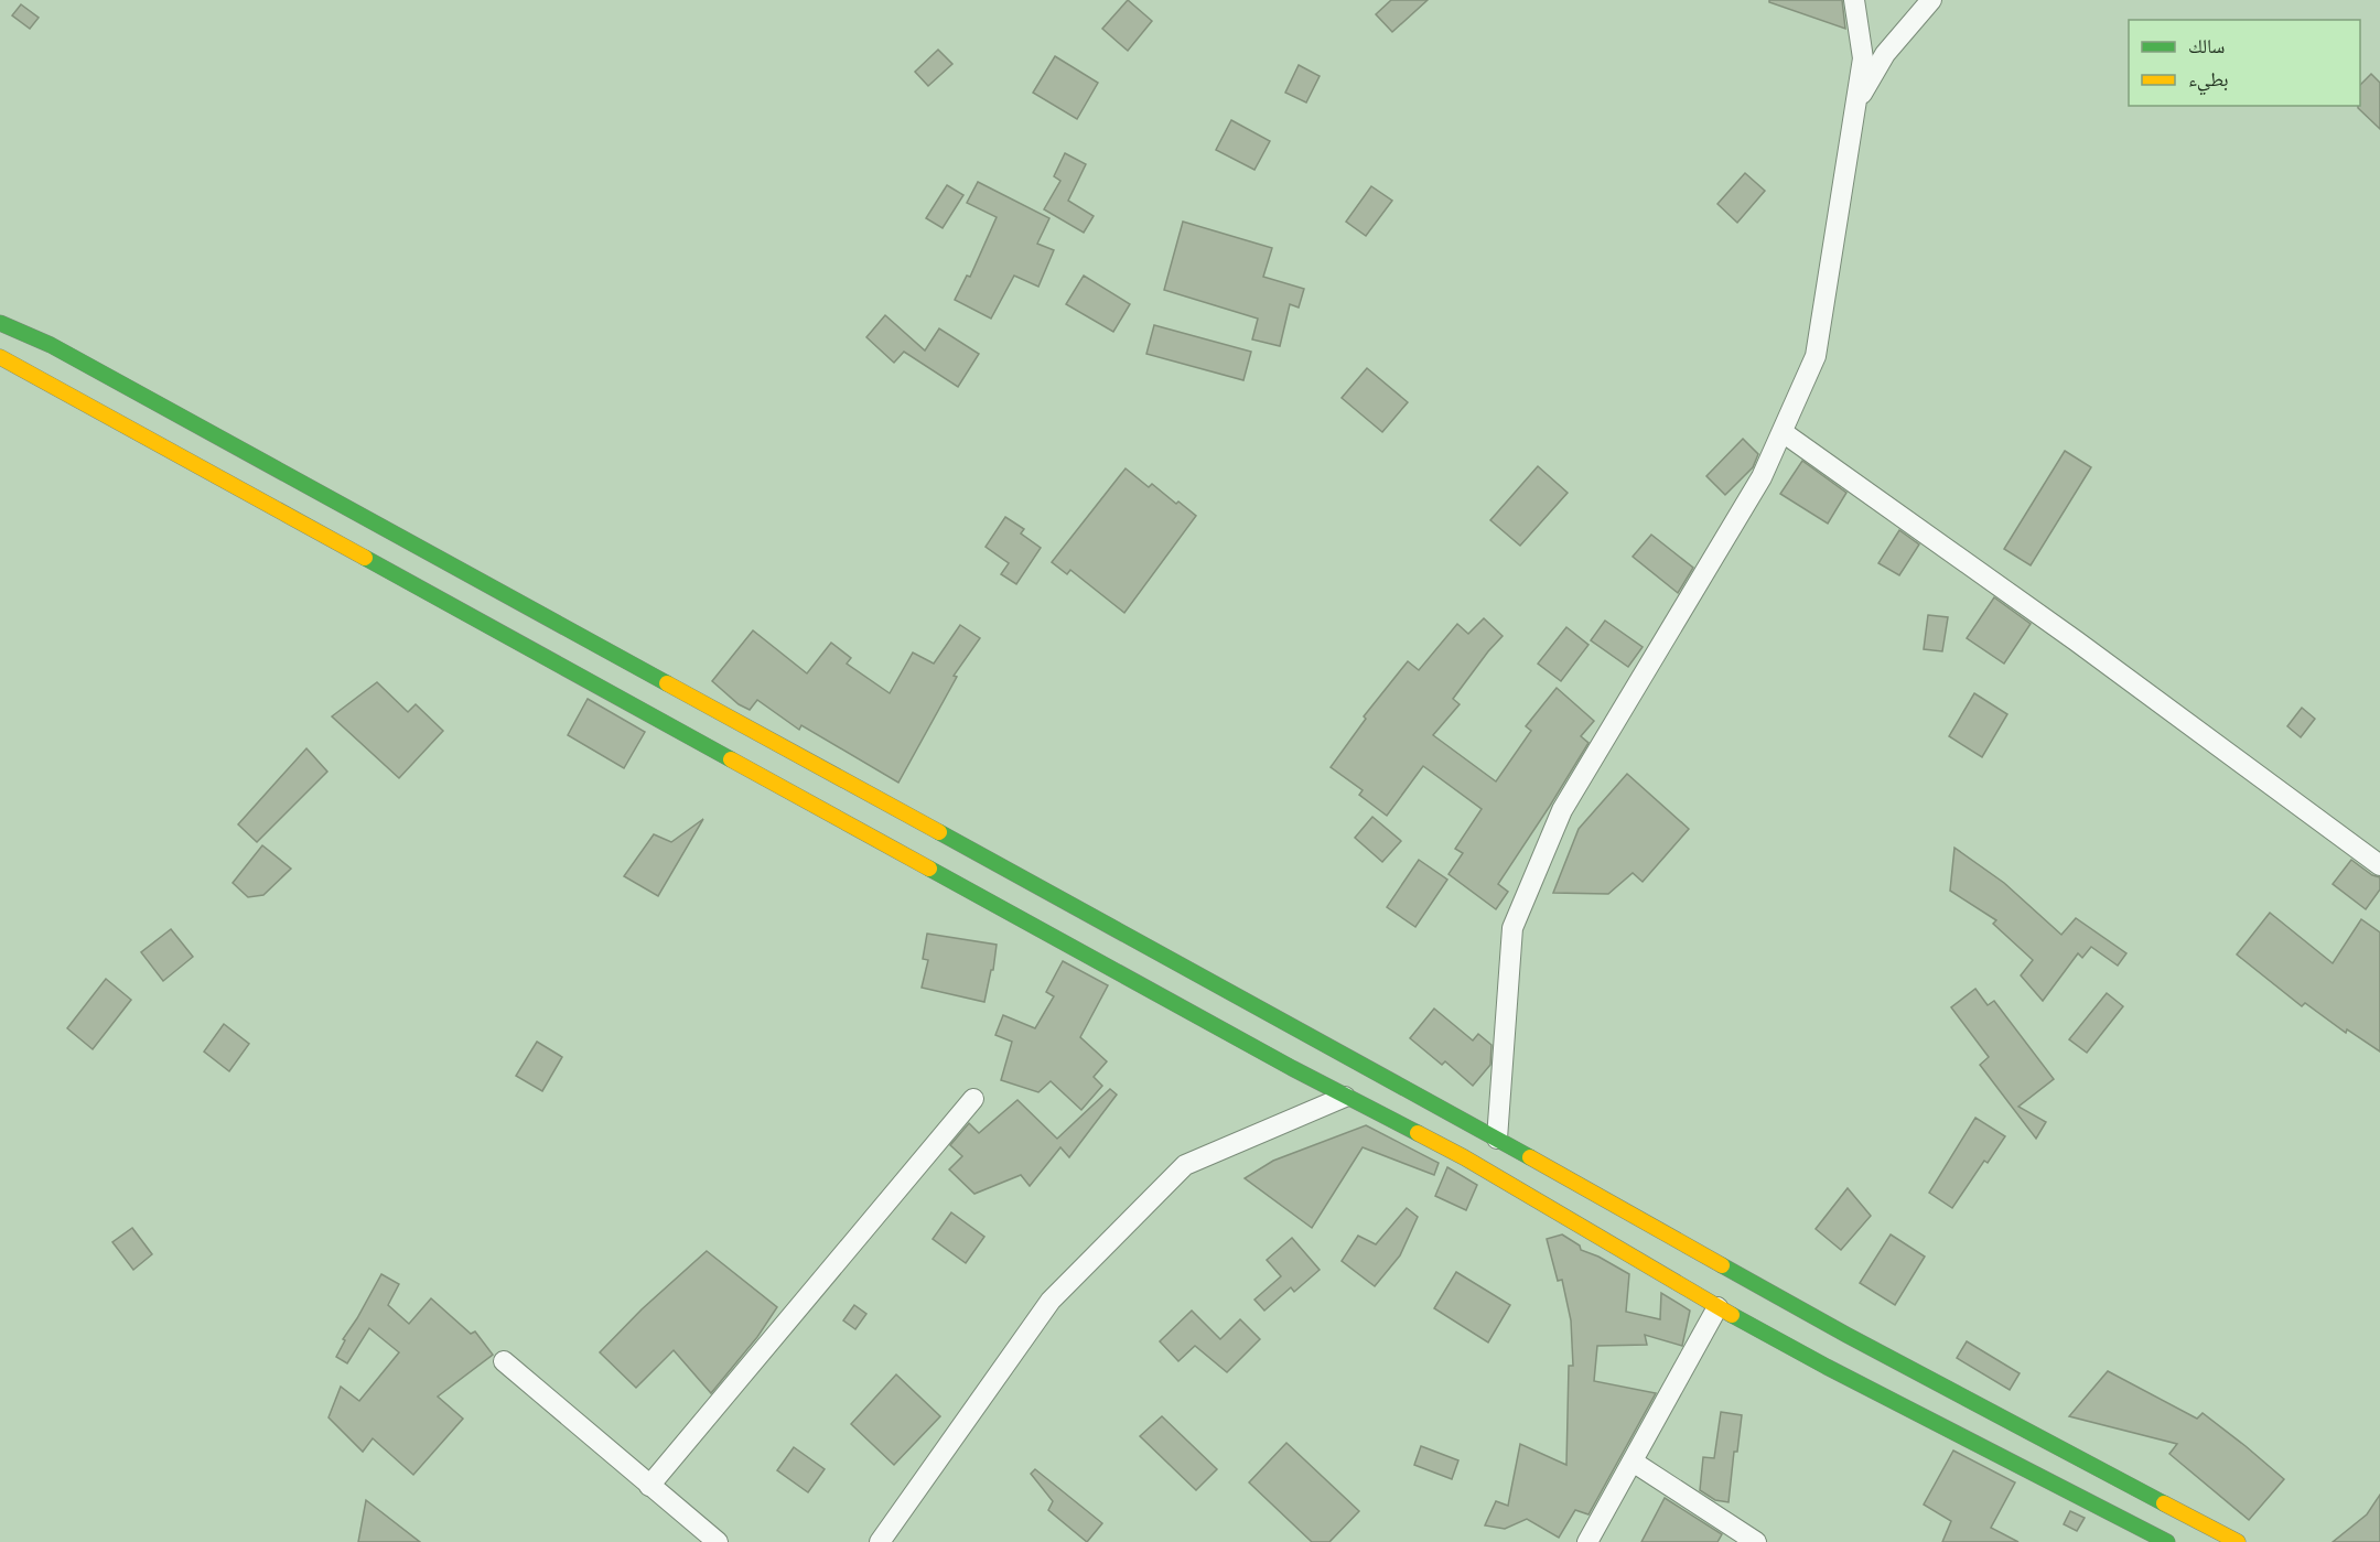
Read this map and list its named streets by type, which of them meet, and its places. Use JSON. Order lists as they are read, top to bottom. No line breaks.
{"legend":["سالك","بطيء"]}
